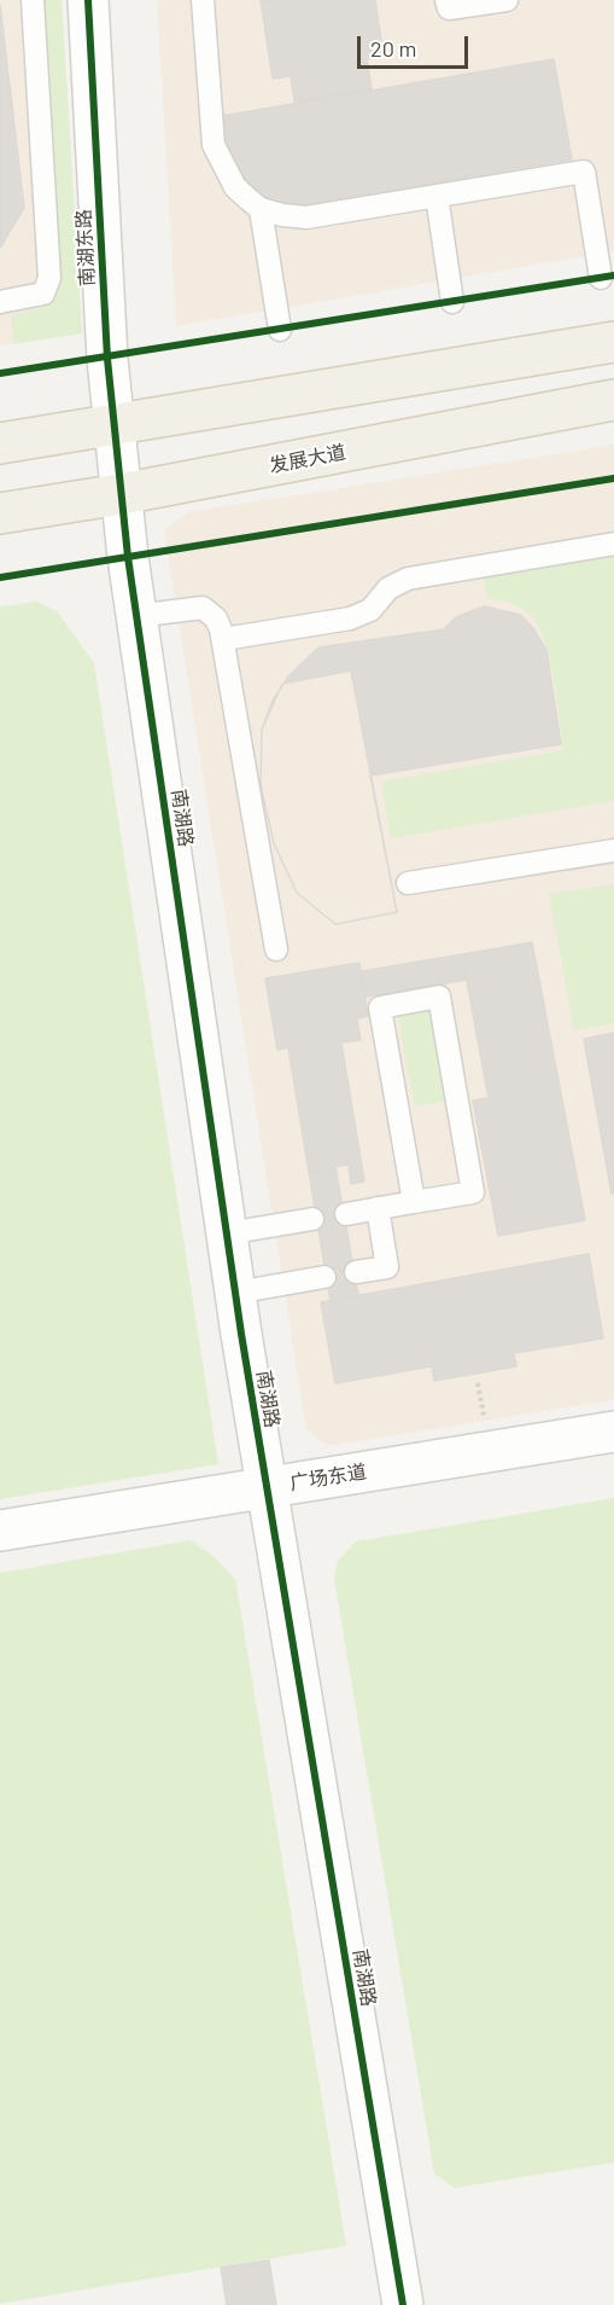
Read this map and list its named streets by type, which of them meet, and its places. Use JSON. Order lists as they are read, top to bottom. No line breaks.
{"streets":{"main road":["发展大道"],"street":["南湖东路","南湖路","广场东道"]},"crossings":[["南湖东路","发展大道"],["南湖东路","南湖路"],["发展大道","南湖路"],["南湖路","广场东道"]],"scale_bar":"20 m"}
